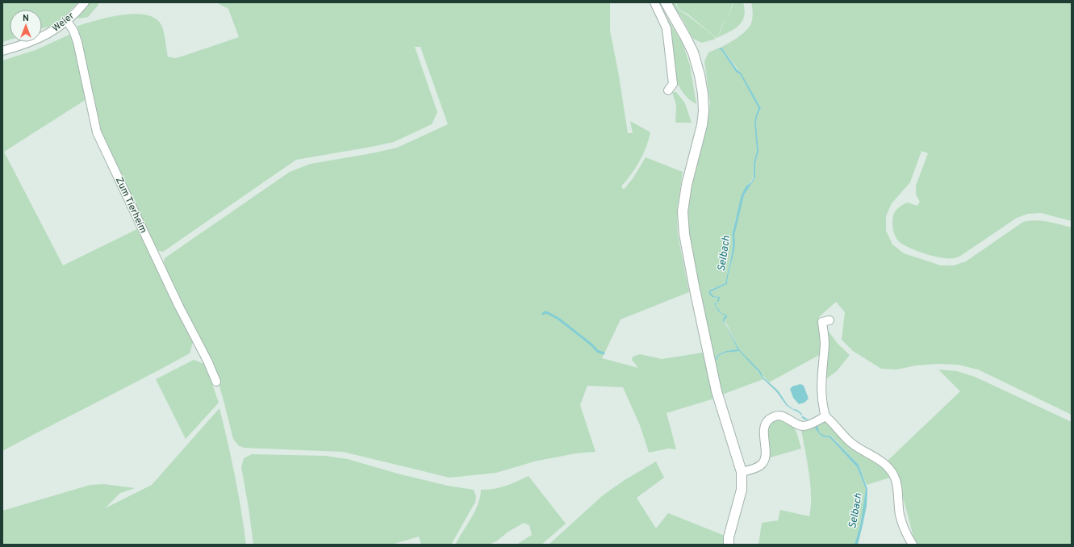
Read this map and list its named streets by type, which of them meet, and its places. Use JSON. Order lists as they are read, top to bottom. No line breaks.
{"streets":{"street":["Weier","Zum Tierheim"]},"crossings":[["Weier","Zum Tierheim"]],"water":["Selbach"],"north":"top"}
